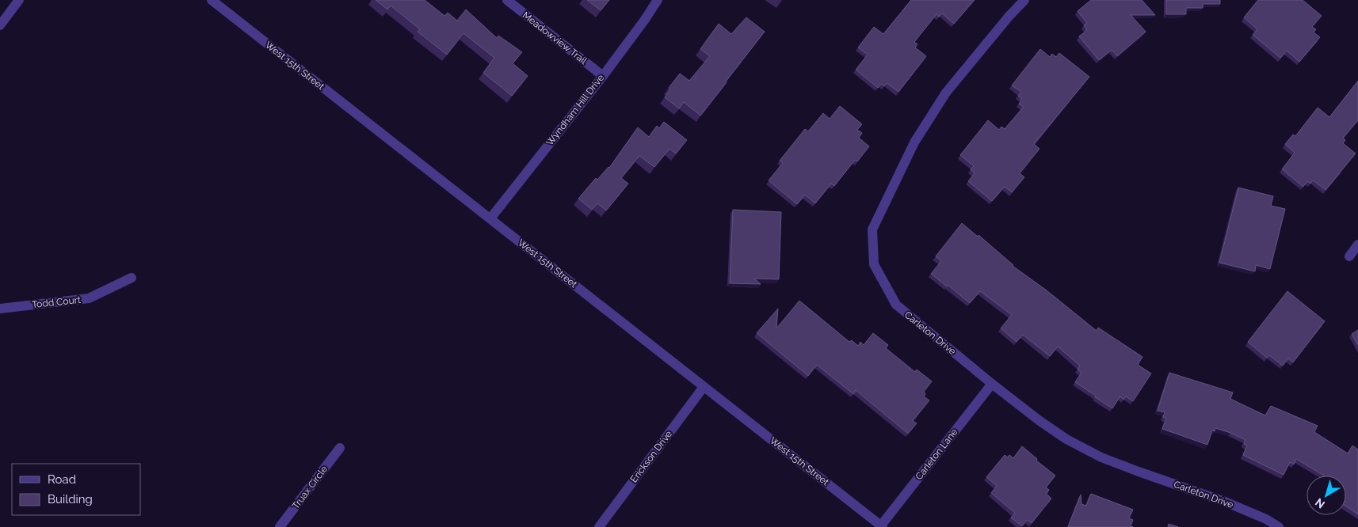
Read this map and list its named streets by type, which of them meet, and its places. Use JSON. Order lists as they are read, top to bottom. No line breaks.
{"streets":{"street":["Meadowview Trail","West 15th Street","Wyndham Hill Drive","Todd Court","Carleton Drive","Carleton Lane","Erickson Drive","Truax Circle"]},"crossings":[["Meadowview Trail","Wyndham Hill Drive"],["West 15th Street","Wyndham Hill Drive"],["West 15th Street","Carleton Lane"],["West 15th Street","Erickson Drive"],["Carleton Drive","Carleton Lane"]],"legend":["Road","Building"],"north":"bottom left"}
